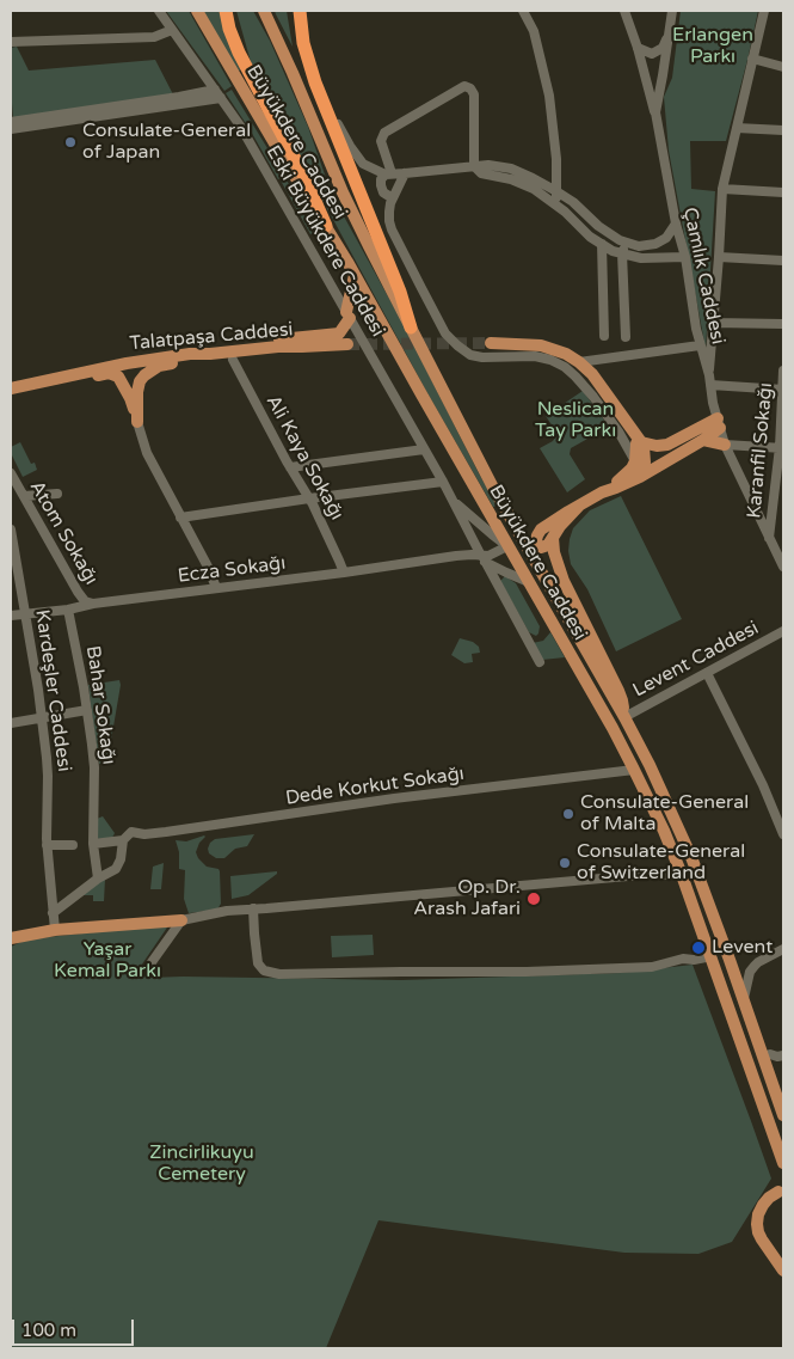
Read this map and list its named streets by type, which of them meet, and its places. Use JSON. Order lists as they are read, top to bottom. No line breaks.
{"streets":{"main road":["Büyükdere Caddesi","Talatpaşa Caddesi"],"street":["Eski Büyükdere Caddesi","Çamlık Caddesi","Karanfil Sokağı","Ali Kaya Sokağı","Atom Sokağı","Ecza Sokağı","Levent Caddesi","Kardeşler Caddesi","Bahar Sokağı","Dede Korkut Sokağı"]},"crossings":[["Büyükdere Caddesi","Levent Caddesi"],["Büyükdere Caddesi","Dede Korkut Sokağı"],["Eski Büyükdere Caddesi","Ecza Sokağı"],["Çamlık Caddesi","Karanfil Sokağı"],["Ali Kaya Sokağı","Ecza Sokağı"],["Atom Sokağı","Ecza Sokağı"],["Ecza Sokağı","Kardeşler Caddesi"],["Ecza Sokağı","Bahar Sokağı"],["Bahar Sokağı","Dede Korkut Sokağı"]],"parks":["Erlangen Parkı","Neslican Tay Parkı","Yaşar Kemal Parkı","Zincirlikuyu Cemetery"],"places":["Consulate-General of Japan","Consulate-General of Malta","Consulate-General of Switzerland","Op. Dr. Arash Jafari","Levent"],"scale_bar":"100 m"}
